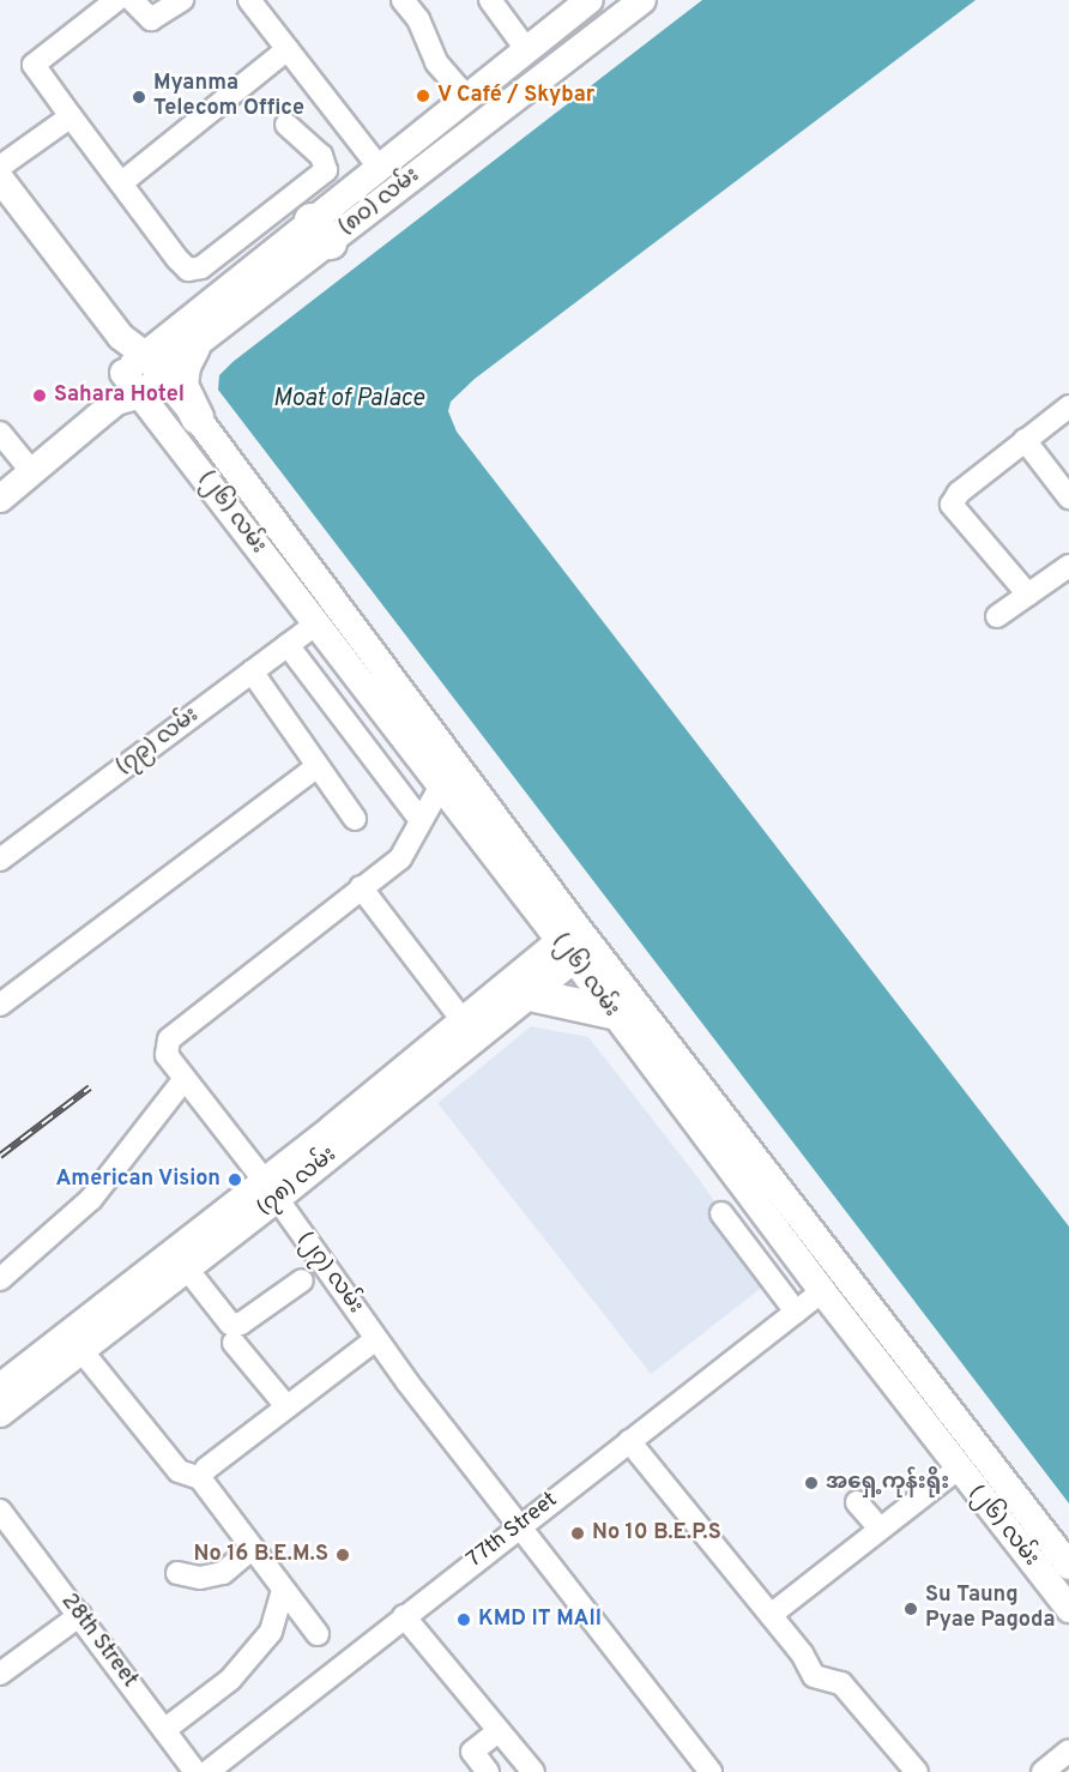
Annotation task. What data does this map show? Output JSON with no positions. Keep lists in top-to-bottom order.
{
  "streets": {
    "main road": ["(၈၀) လမ်း", "(၂၆) လမ်း", "(၇၈) လမ်း"],
    "street": [
      "(၇၉) လမ်း",
      "(၂၇) လမ်း",
      "77th Street",
      "28th Street"
    ]
  },
  "crossings": [
    ["(၈၀) လမ်း", "(၂၆) လမ်း"],
    ["(၂၆) လမ်း", "(၇၉) လမ်း"],
    ["(၂၆) လမ်း", "(၇၈) လမ်း"],
    ["(၂၆) လမ်း", "(၂၇) လမ်း"],
    ["(၂၆) လမ်း", "77th Street"],
    ["(၇၈) လမ်း", "(၂၇) လမ်း"],
    ["(၂၇) လမ်း", "77th Street"]
  ],
  "water": ["Moat of Palace"],
  "places": [
    "V Café / Skybar",
    "Myanma Telecom Office",
    "Sahara Hotel",
    "American Vision",
    "အရှေ့ကုန်းရိုး",
    "No 10 B.E.P.S",
    "No 16 B.E.M.S",
    "Su Taung Pyae Pagoda",
    "KMD IT MAll"
  ]
}
